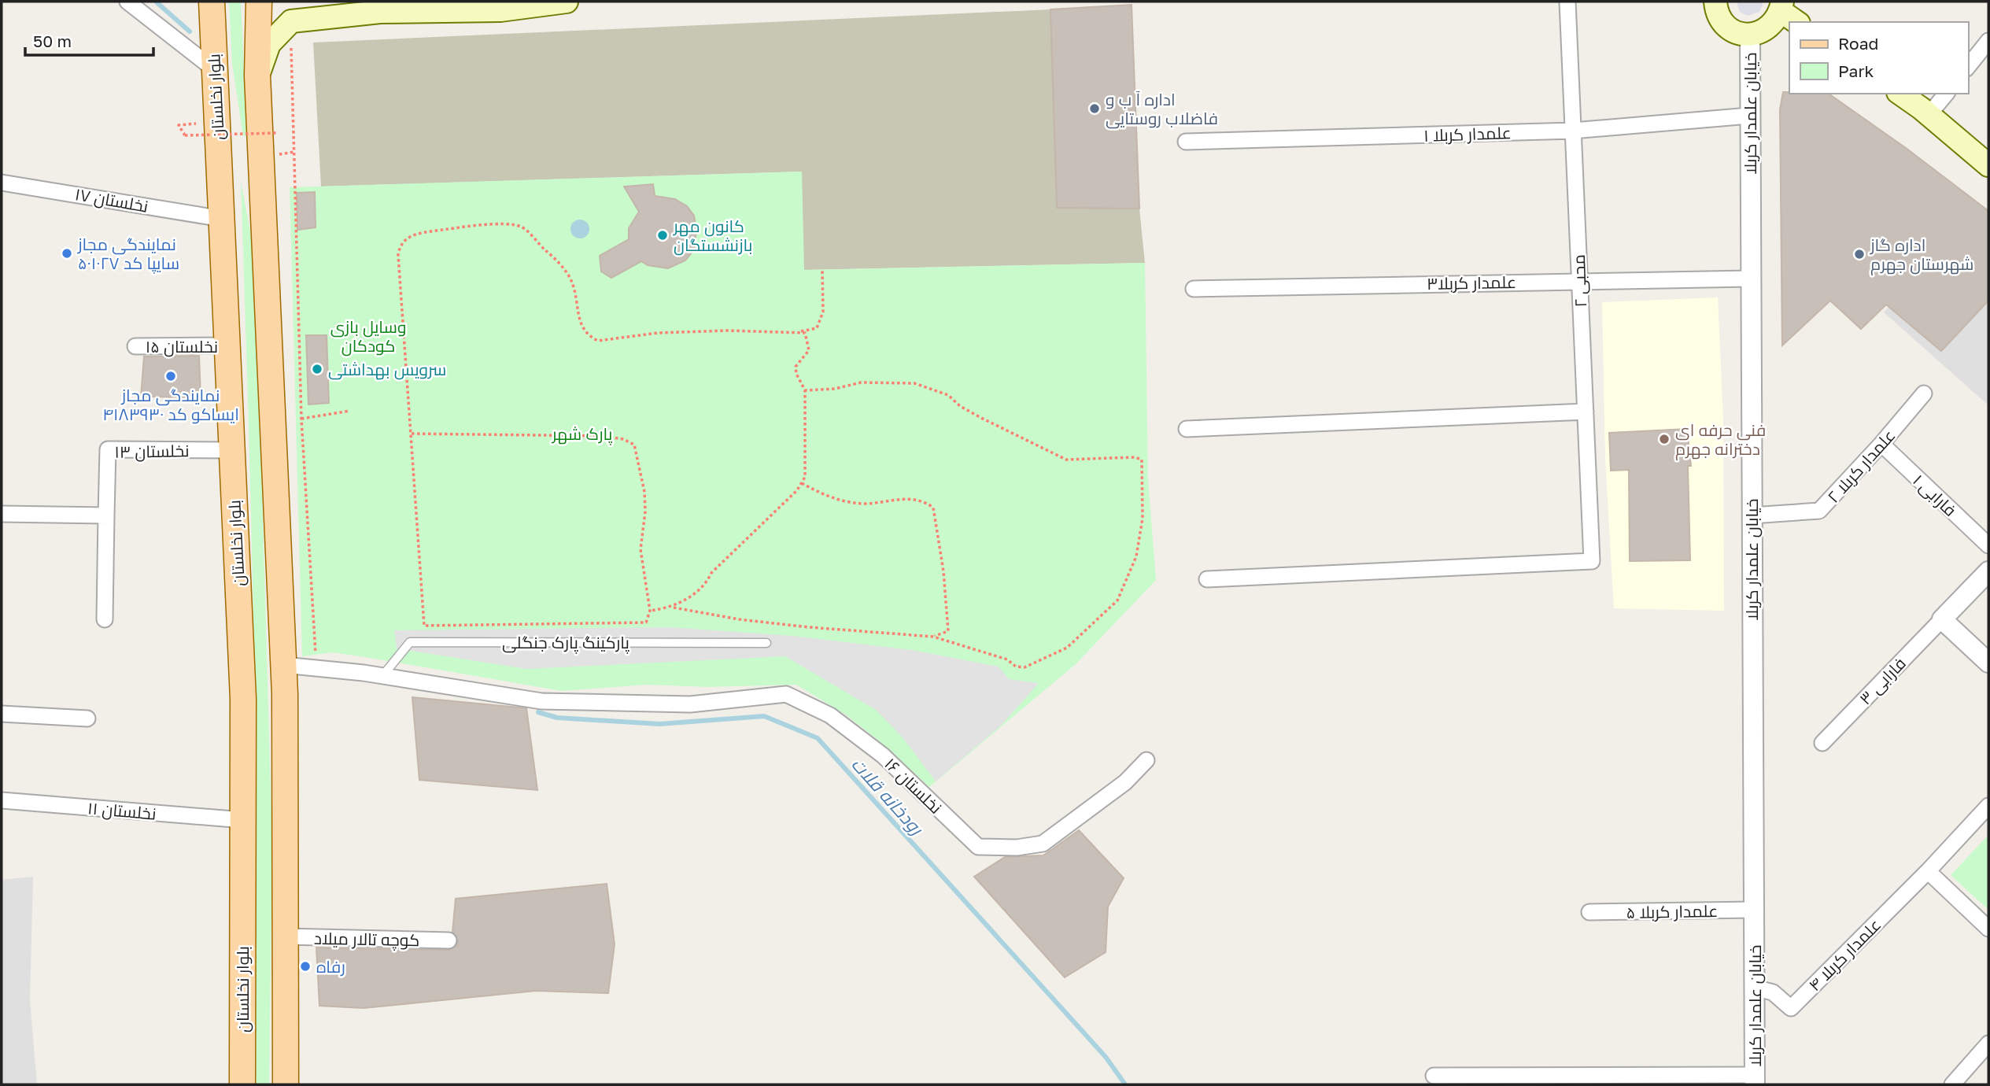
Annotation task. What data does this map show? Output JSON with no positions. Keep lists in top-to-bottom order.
{
  "streets": {
    "main road": ["بلوار نخلستان"],
    "street": [
      "خیابان علمدار کربلا",
      "علمدار کربلا ۱",
      "نخلستان ۱۷",
      "محبی ۲",
      "علمدار کربلا۳",
      "نخلستان ۱۵",
      "نخلستان ۱۳",
      "علمدار کربلا ۲",
      "فارابی ۱",
      "فارابی ۳",
      "نخلستان ۱۶",
      "نخلستان ۱۱",
      "علمدار کربلا ۵",
      "کوچه تالار میلاد",
      "علمدار کربلا ۴"
    ],
    "lane": ["پارکینگ پارک جنگلی"]
  },
  "crossings": [
    ["بلوار نخلستان", "نخلستان ۱۷"],
    ["بلوار نخلستان", "نخلستان ۱۵"],
    ["بلوار نخلستان", "نخلستان ۱۳"],
    ["بلوار نخلستان", "نخلستان ۱۱"],
    ["خیابان علمدار کربلا", "علمدار کربلا ۱"],
    ["خیابان علمدار کربلا", "علمدار کربلا۳"],
    ["خیابان علمدار کربلا", "علمدار کربلا ۲"],
    ["خیابان علمدار کربلا", "علمدار کربلا ۵"],
    ["خیابان علمدار کربلا", "علمدار کربلا ۴"],
    ["علمدار کربلا ۱", "محبی ۲"],
    ["محبی ۲", "علمدار کربلا۳"],
    ["علمدار کربلا ۲", "فارابی ۱"],
    ["پارکینگ پارک جنگلی", "نخلستان ۱۶"]
  ],
  "water": ["رودخانه قلات"],
  "parks": ["وسایل بازی کودکان", "پارک شهر"],
  "places": [
    "اداره آ ب و فاضلاب روستایی",
    "کانون مهر بازنشستگان",
    "نمایندگی مجاز سایپا کد ۵۰۱۰۲۷",
    "اداره گاز شهرستان جهرم",
    "سرویس بهداشتی",
    "نمایندگی مجاز ایساکو کد ۴۱۸۳۹۳۰",
    "فنی حرفه ای دخترانه جهرم",
    "رفاه"
  ],
  "legend": ["Road", "Park"],
  "scale_bar": "50 m"
}
